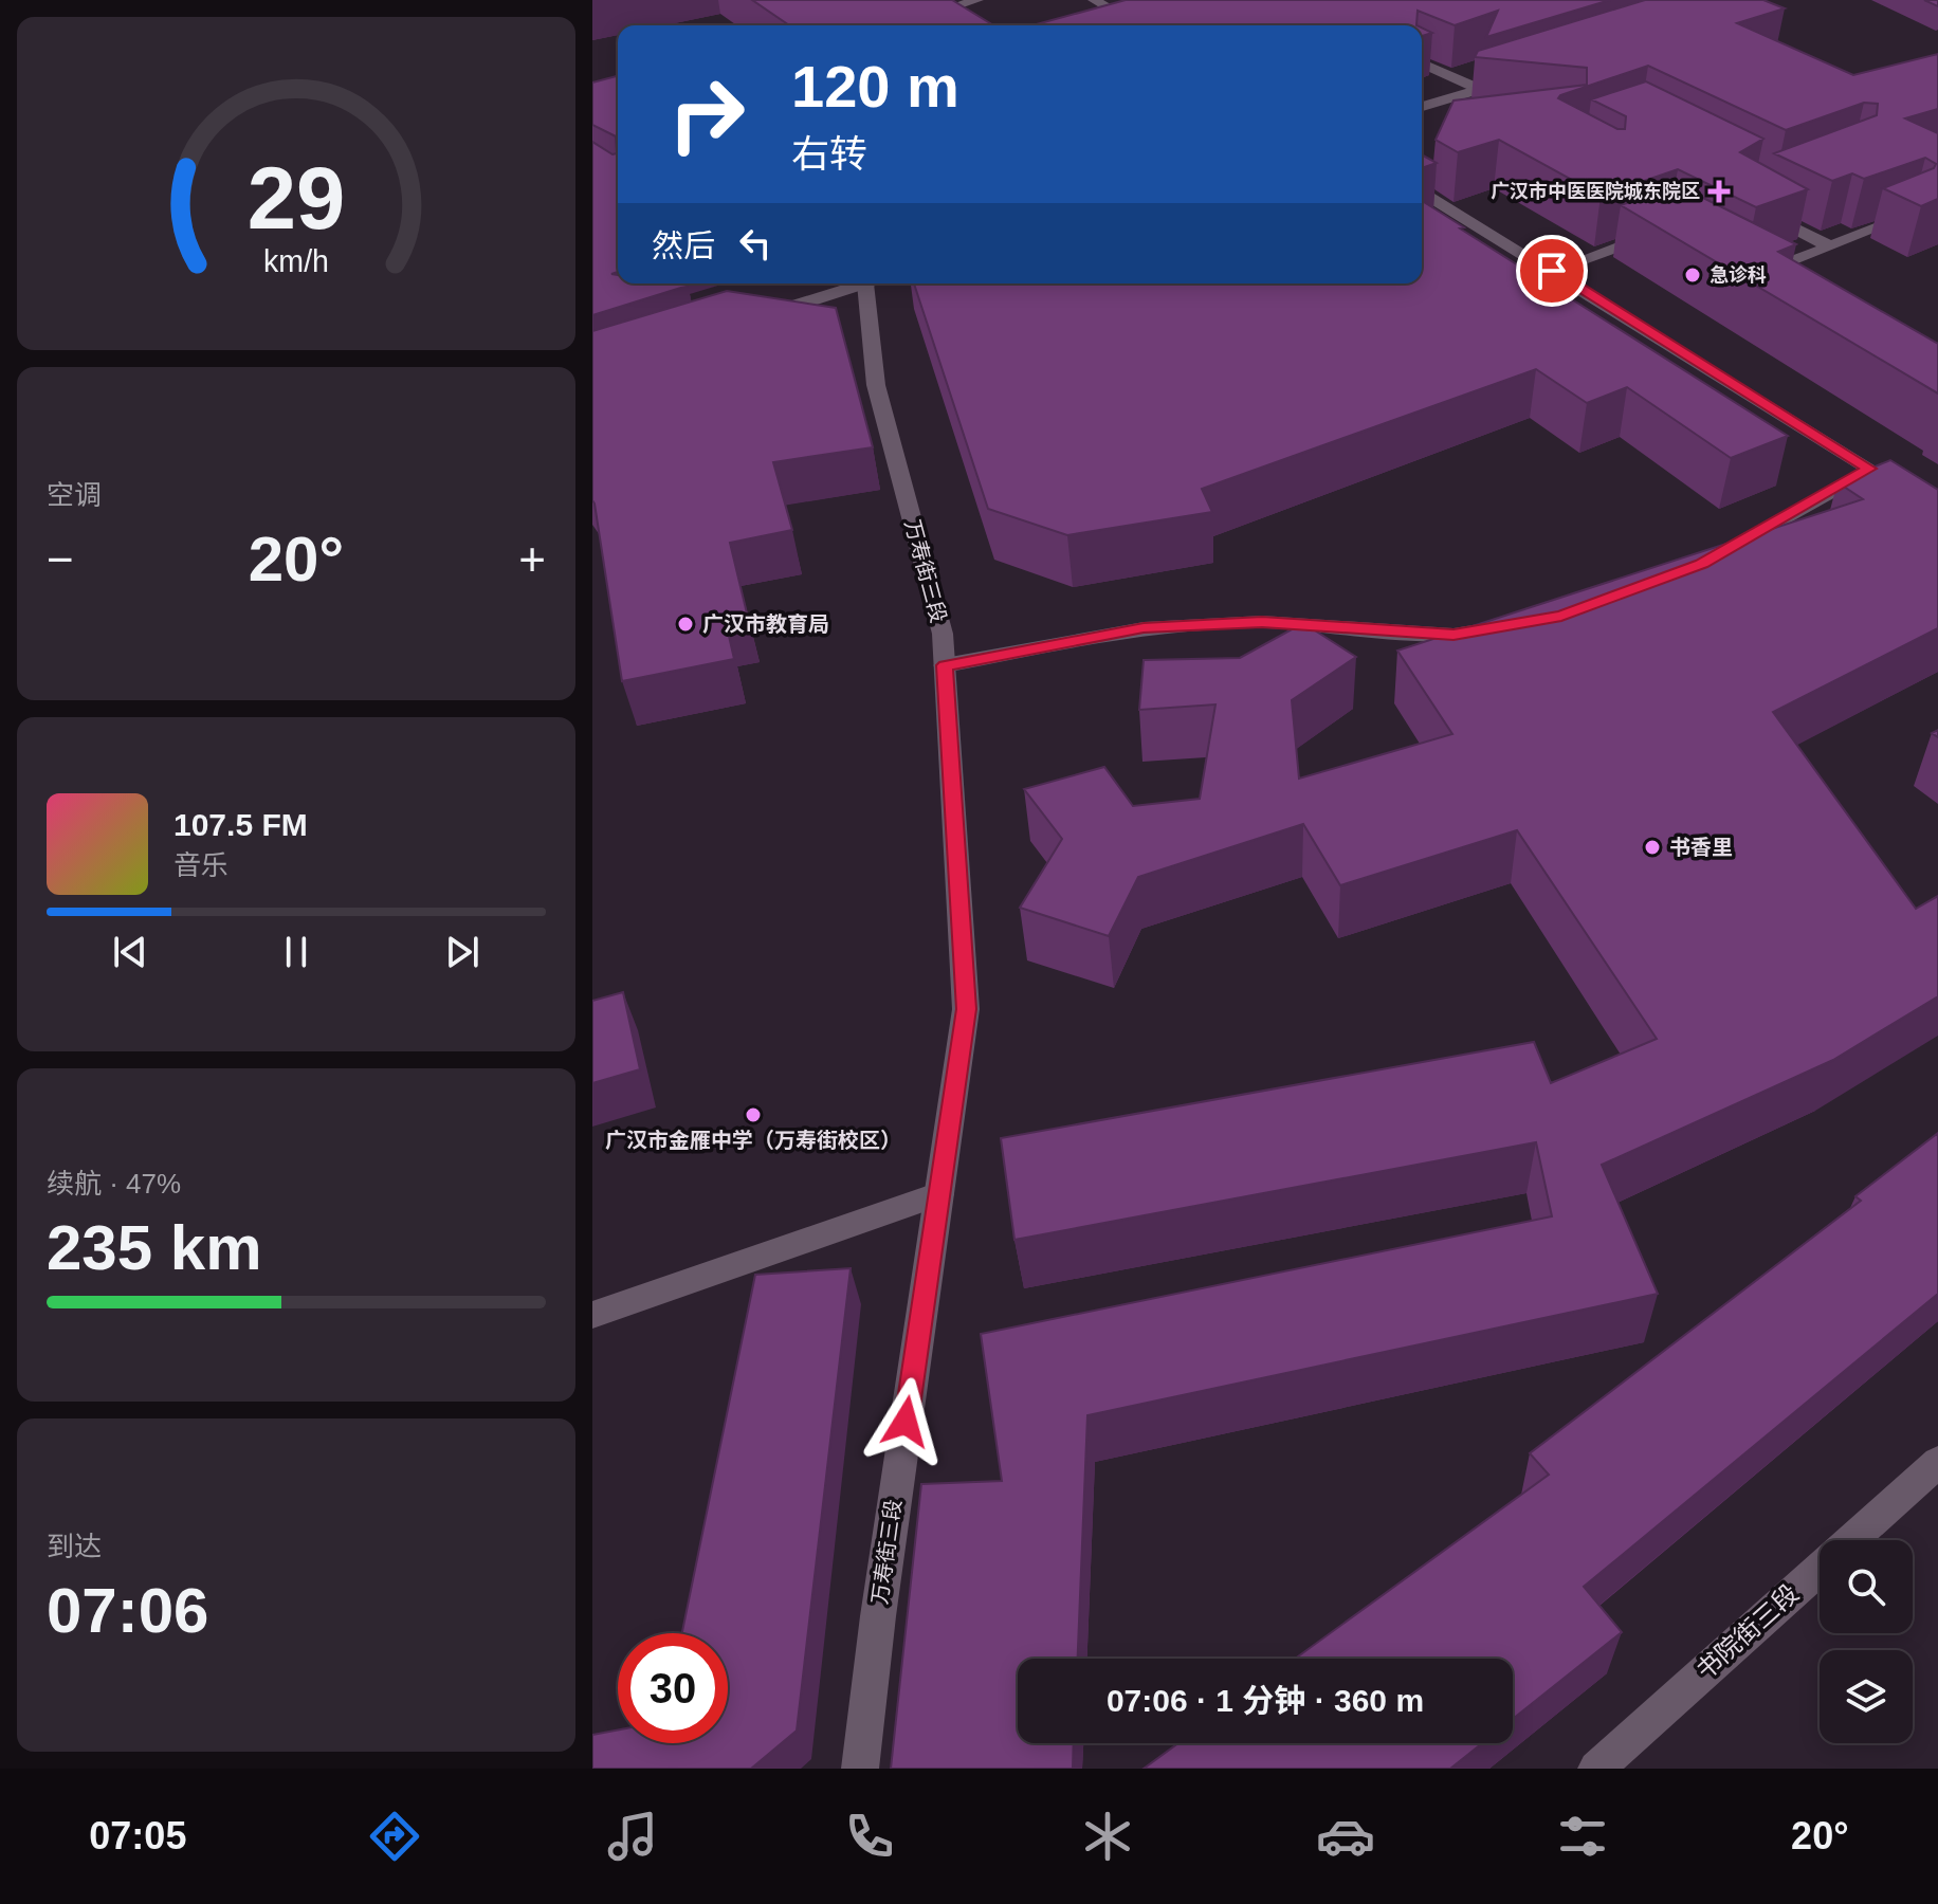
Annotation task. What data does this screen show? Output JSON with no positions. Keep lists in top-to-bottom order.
{
  "streets": {
    "street": ["万寿街三段", "书院街三段"]
  },
  "places": {
    "health": ["广汉市中医医院城东院区"],
    "other": [
      "急诊科",
      "广汉市教育局",
      "书香里",
      "广汉市金雁中学（万寿街校区）"
    ]
  },
  "page": {
    "turn": ["120 m", "右转"],
    "then": "然后",
    "tile": [
      "空调",
      ["续航 · 47%", "235 km"],
      ["到达", "07:06"]
    ],
    "heat": ["−", "20°", "+"],
    "song": ["107.5 FM", "音乐"],
    "limit": "30",
    "trip": "07:06 · 1 分钟 · 360 m",
    "tabs": ["07:05", "20°"],
    "gauge": ["29", "km/h"]
  }
}
